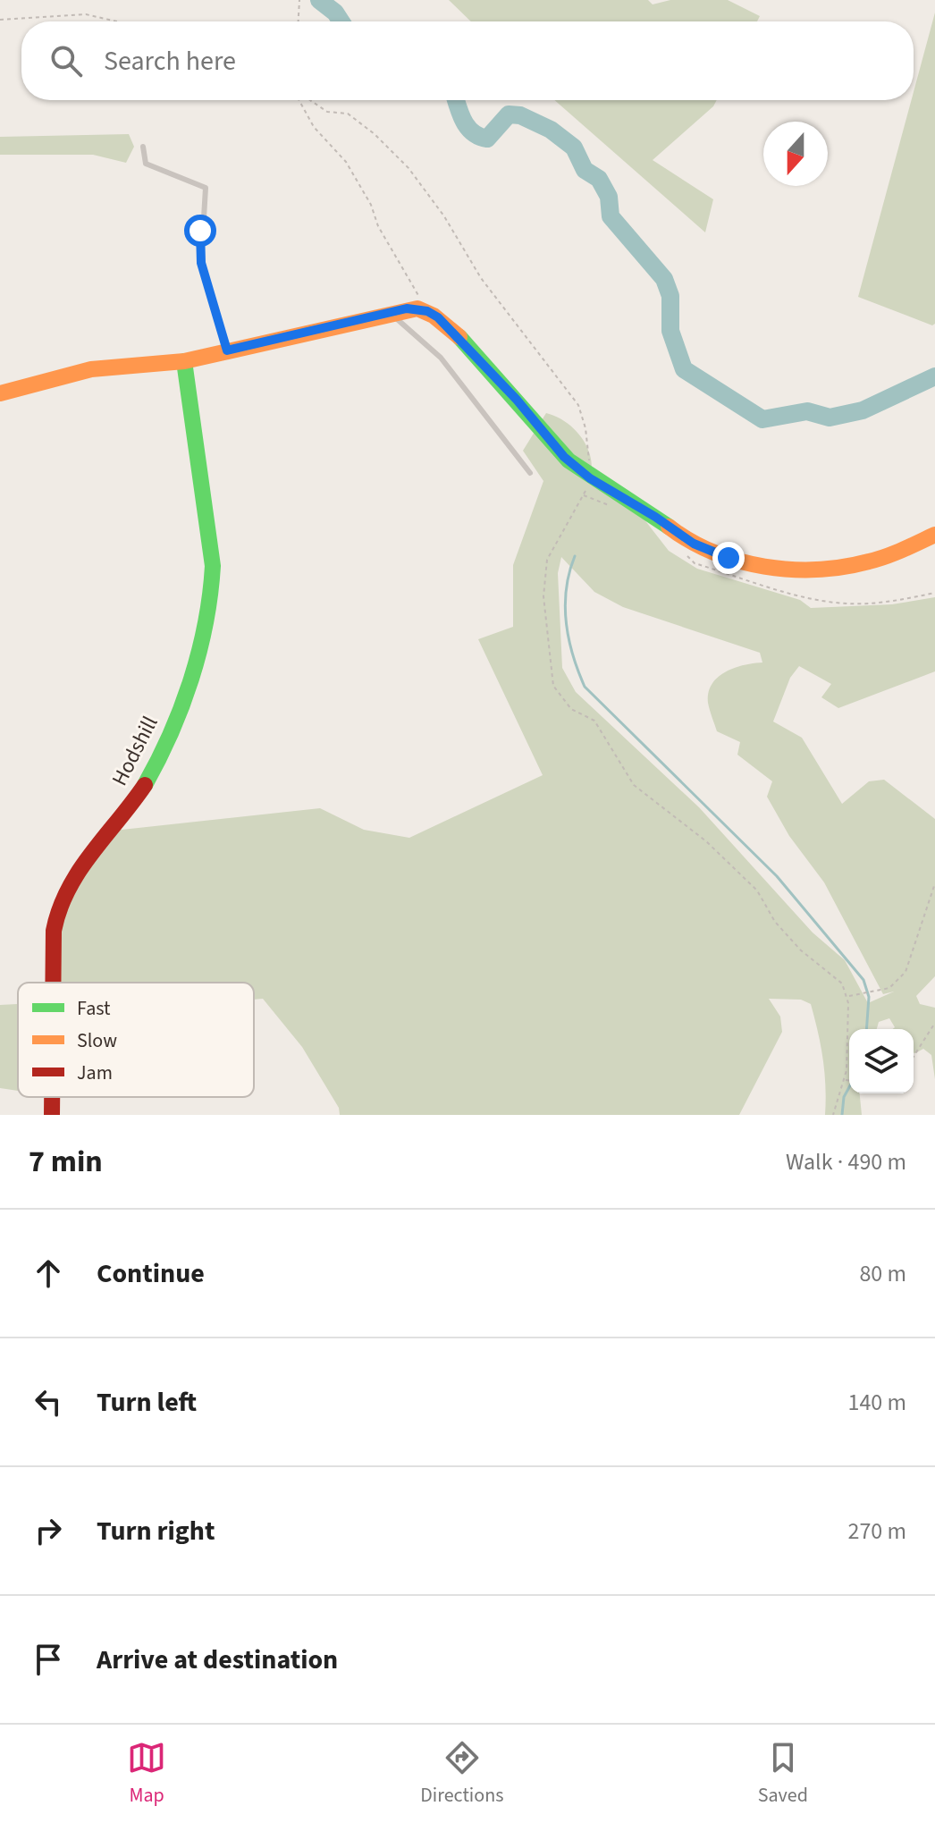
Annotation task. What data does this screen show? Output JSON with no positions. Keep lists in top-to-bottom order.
{
  "streets": {
    "street": ["Hodshill"]
  },
  "legend": ["Fast", "Slow", "Jam"],
  "north": "bottom",
  "page": {
    "search": "Search here",
    "heading": ["7 min", "Walk · 490 m"],
    "list": [
      ["Continue", "80 m"],
      ["Turn left", "140 m"],
      ["Turn right", "270 m"],
      "Arrive at destination"
    ],
    "nav": ["Map", "Directions", "Saved"]
  }
}
